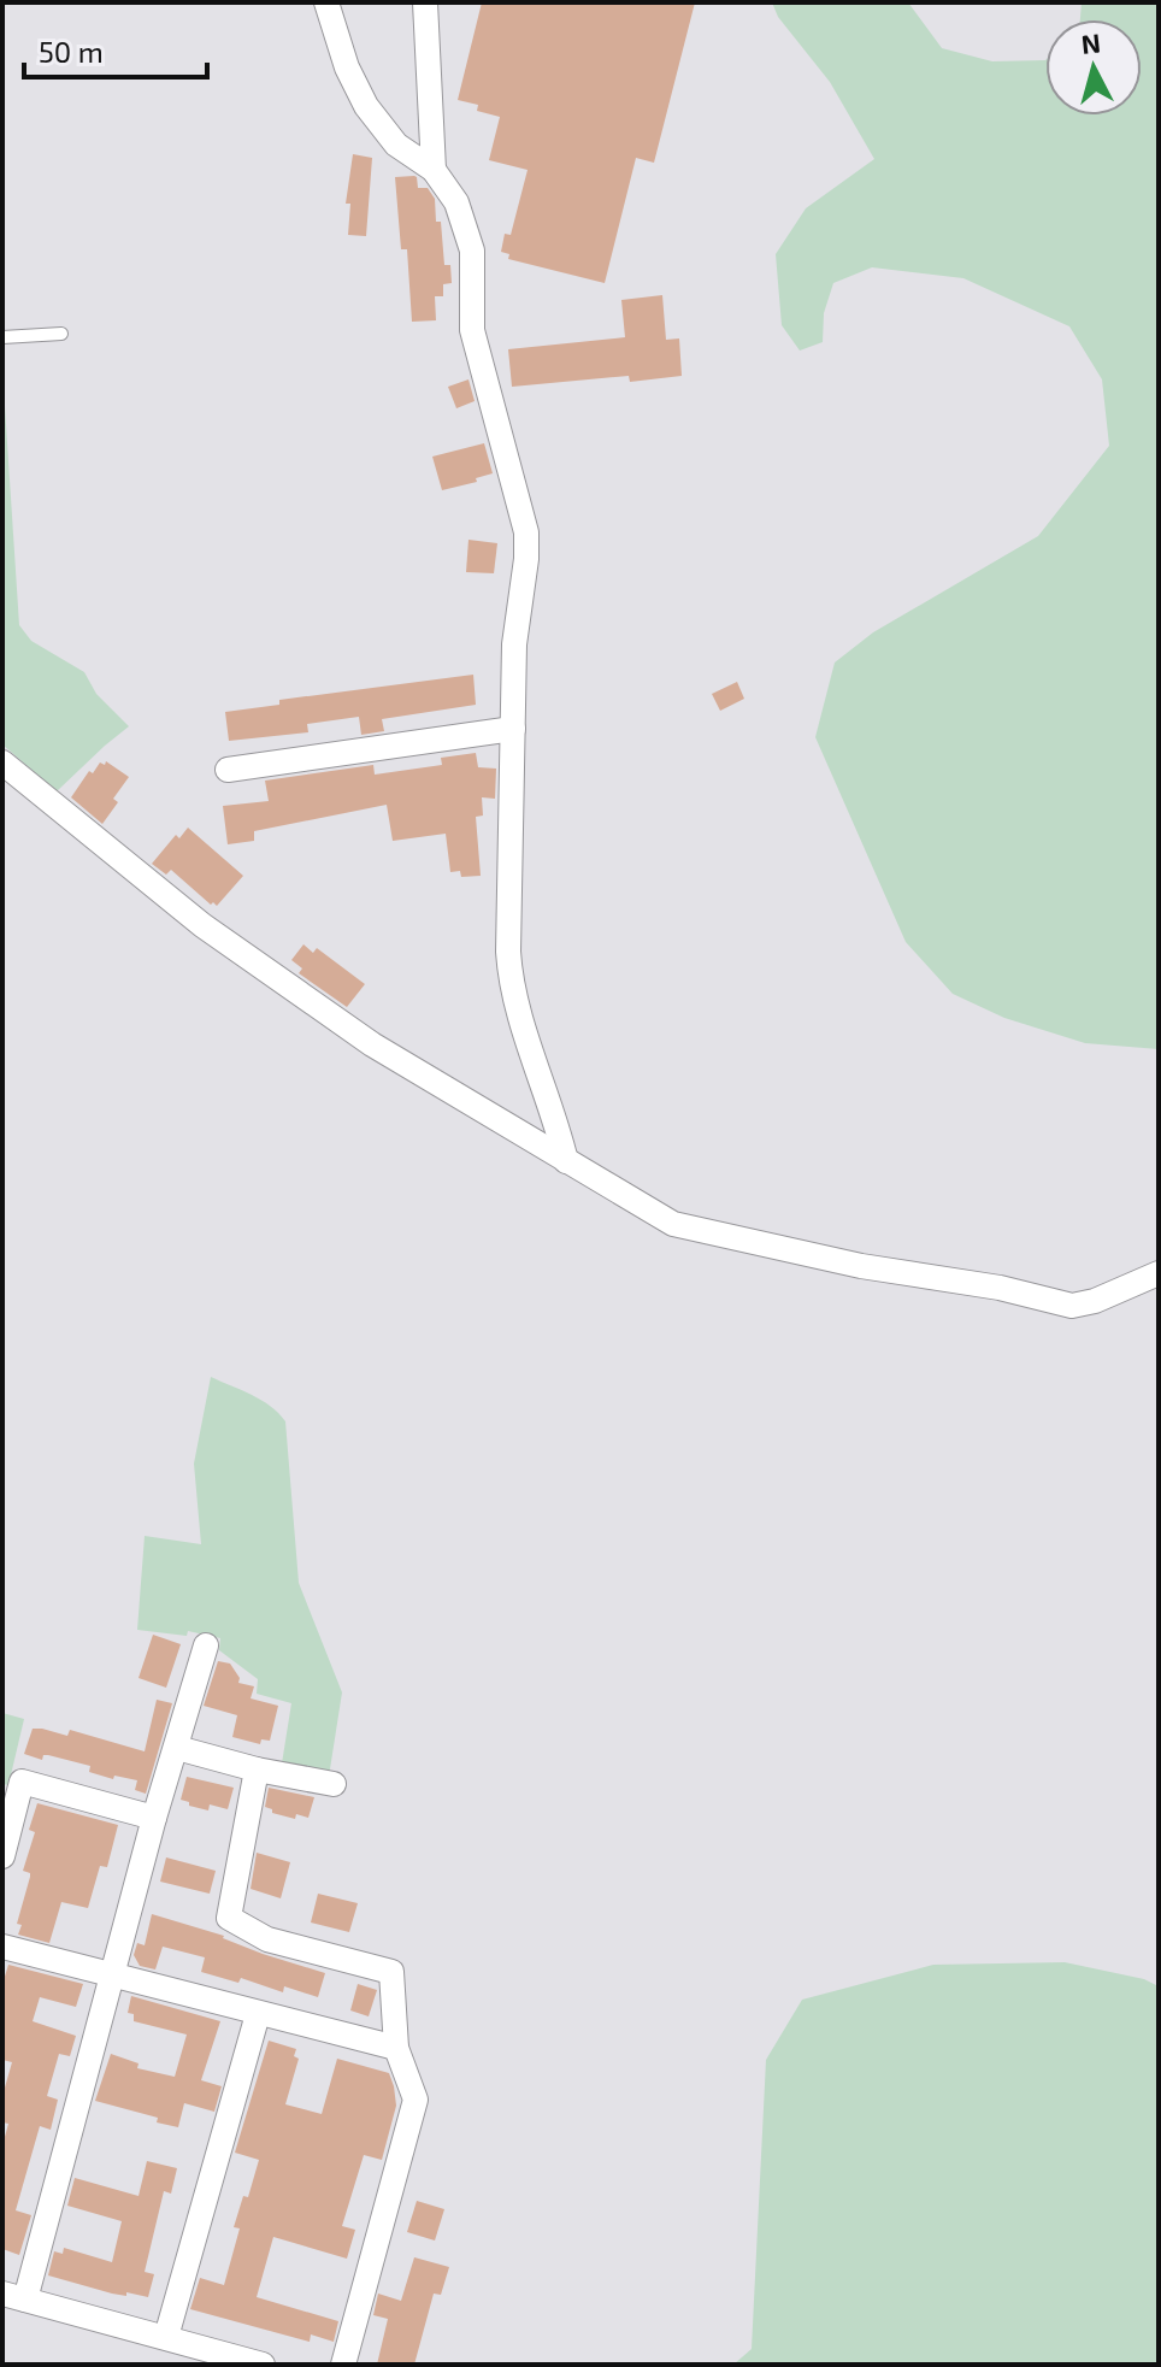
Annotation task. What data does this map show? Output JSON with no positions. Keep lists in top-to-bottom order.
{
  "scale_bar": "50 m",
  "north": "top"
}
